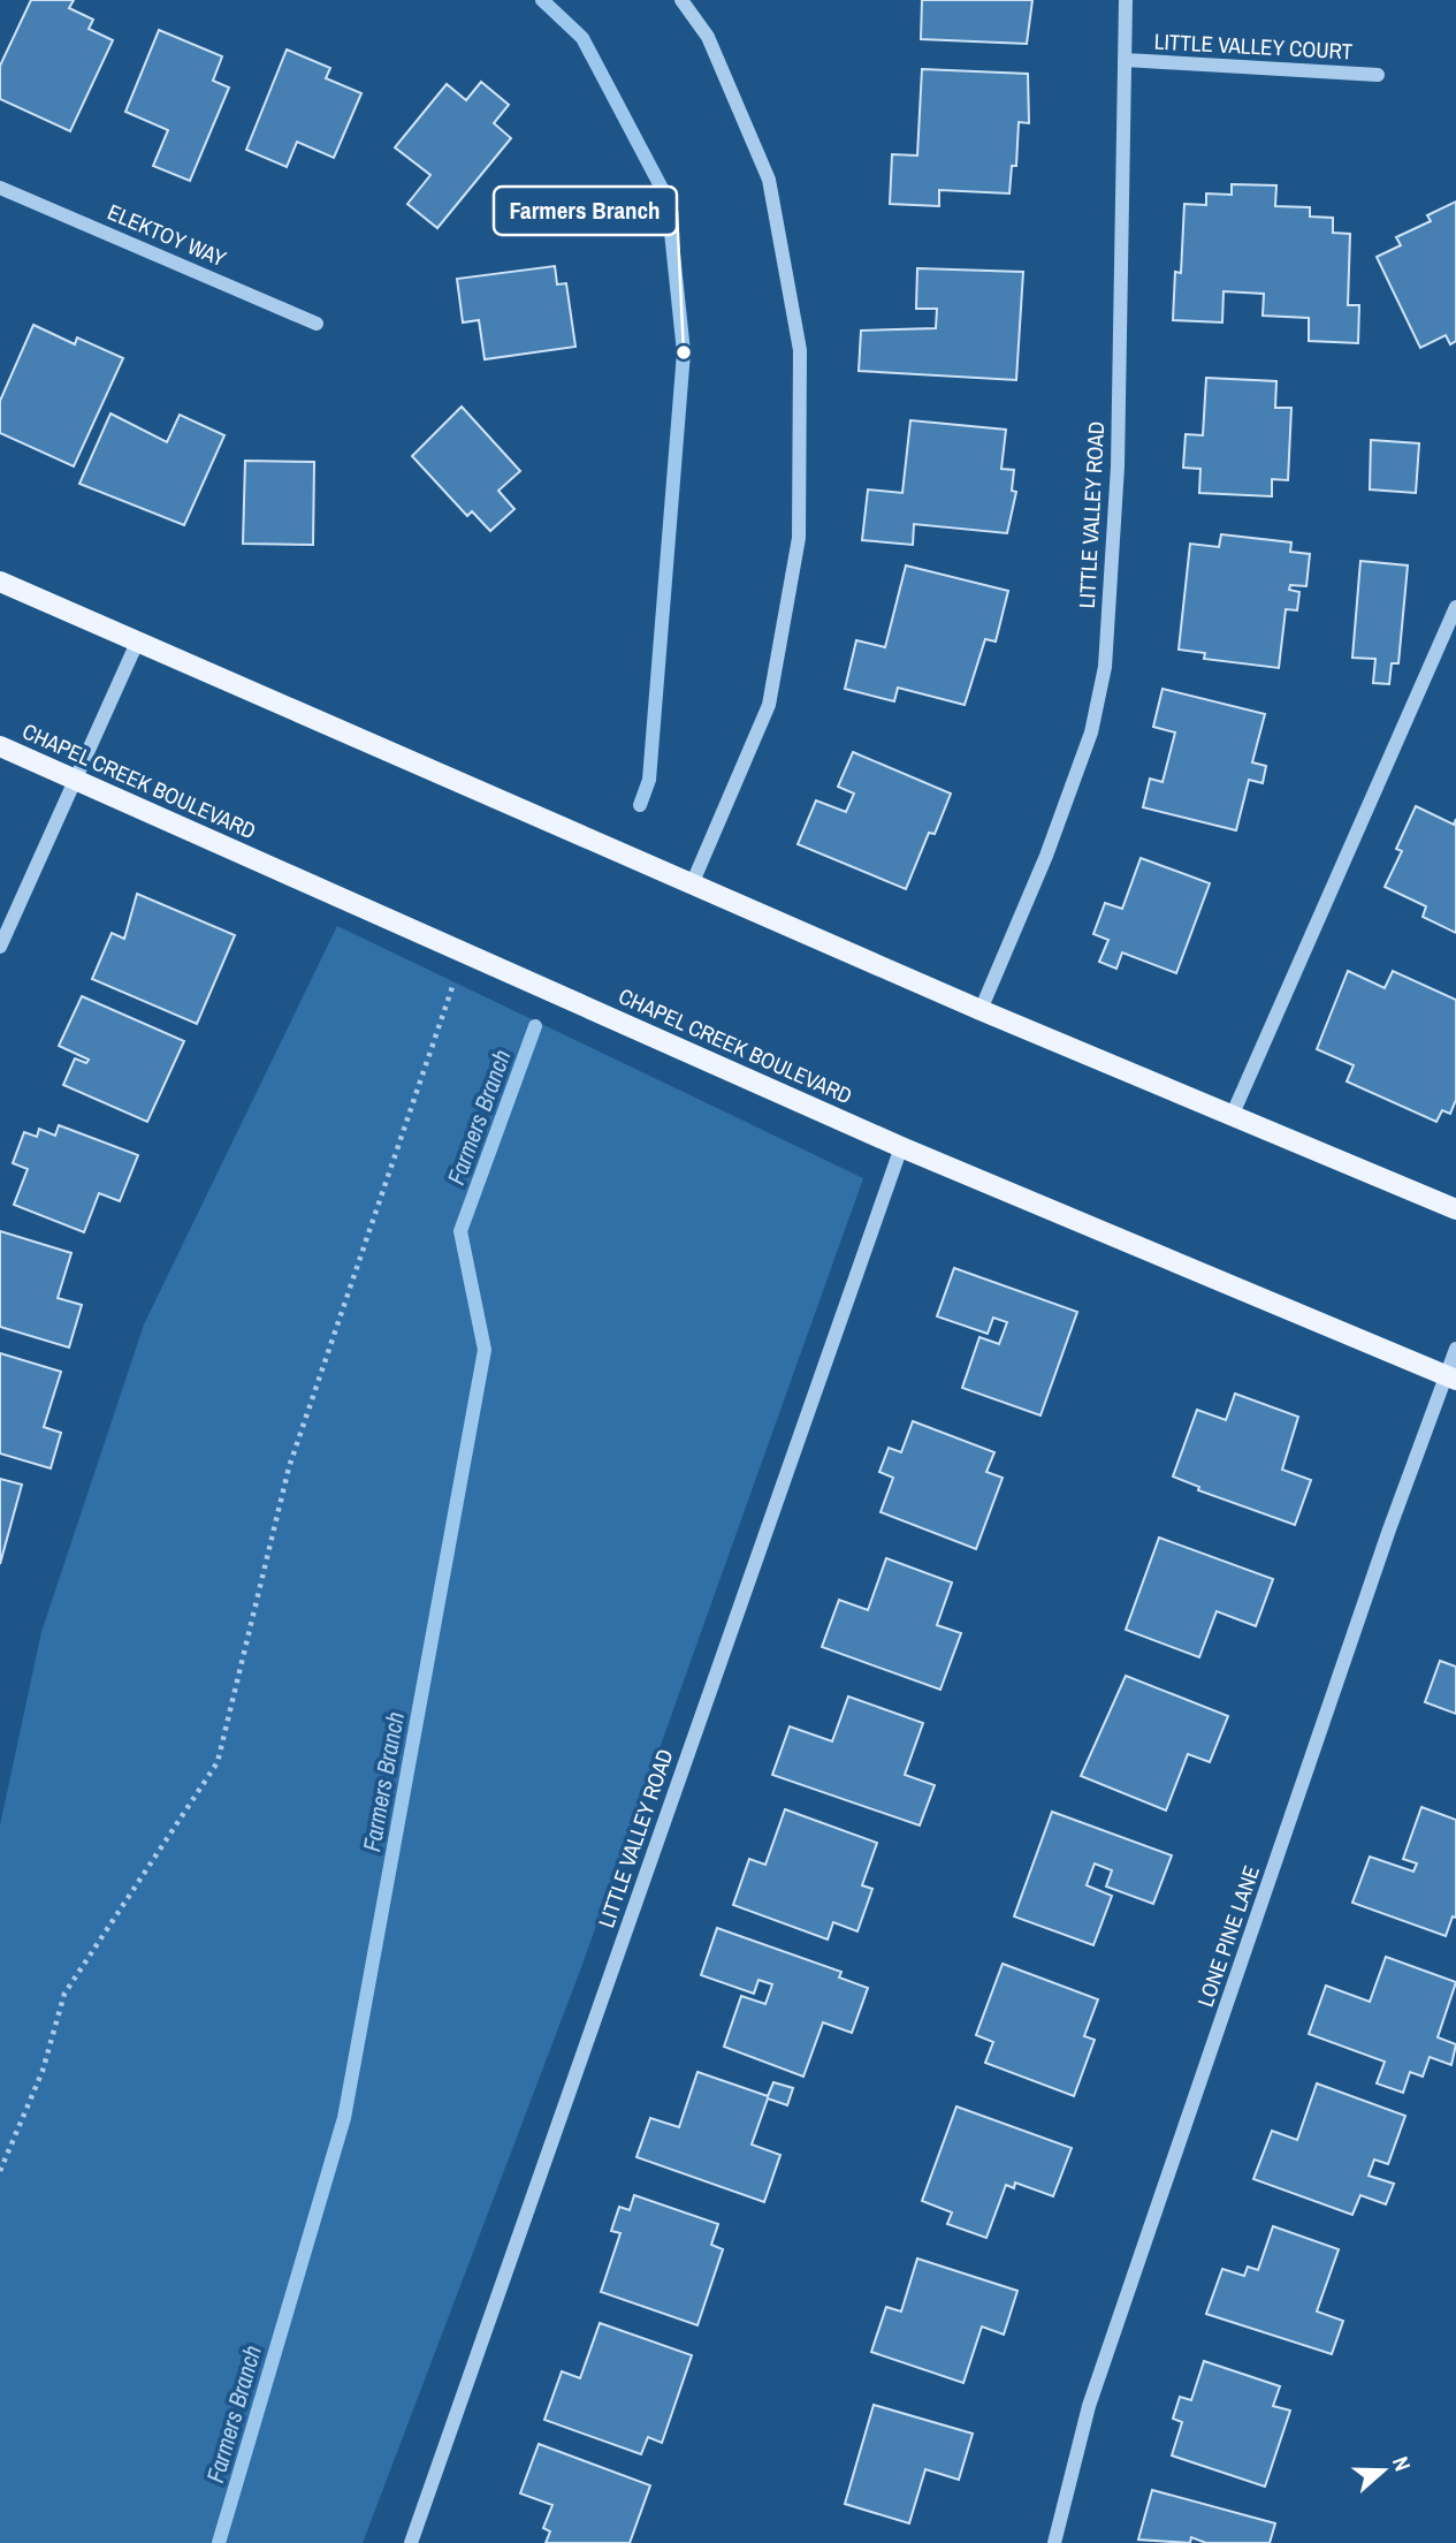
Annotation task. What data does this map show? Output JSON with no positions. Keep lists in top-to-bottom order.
{
  "streets": {
    "main road": ["CHAPEL CREEK BOULEVARD"],
    "street": [
      "LITTLE VALLEY COURT",
      "ELEKTOY WAY",
      "LITTLE VALLEY ROAD",
      "LONE PINE LANE"
    ]
  },
  "crossings": [
    ["LITTLE VALLEY COURT", "LITTLE VALLEY ROAD"],
    ["LITTLE VALLEY ROAD", "CHAPEL CREEK BOULEVARD"],
    ["CHAPEL CREEK BOULEVARD", "LONE PINE LANE"]
  ],
  "water": ["Farmers Branch"],
  "places": ["Farmers Branch"],
  "north": "right"
}
